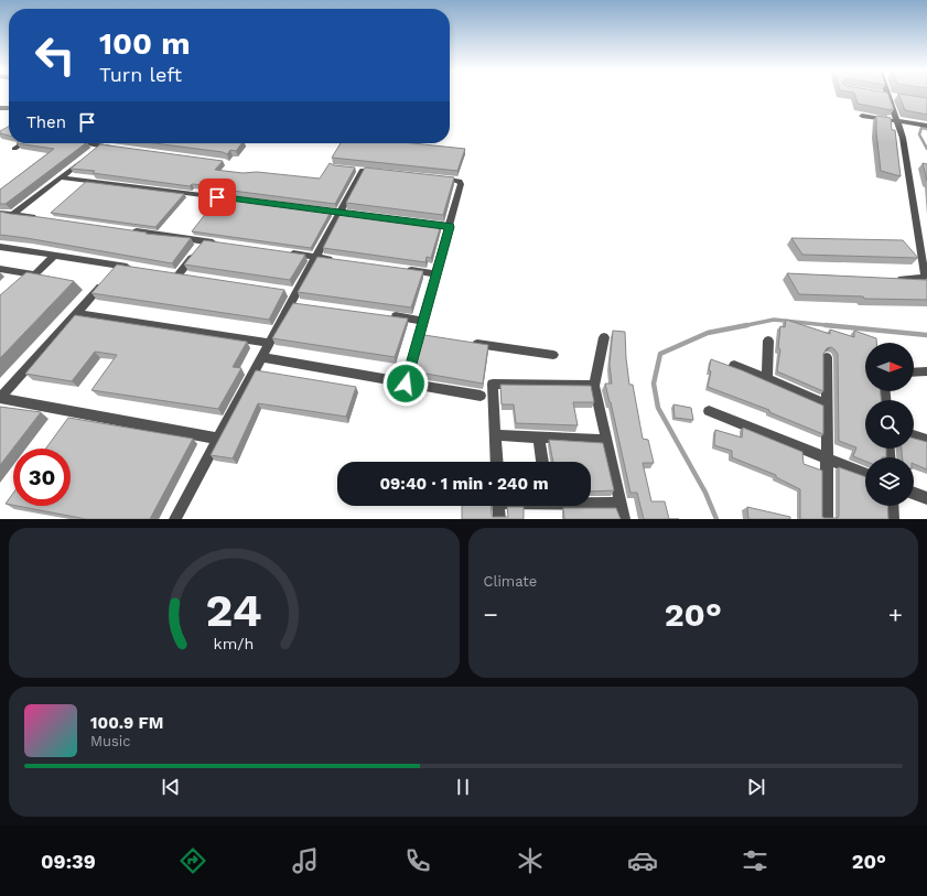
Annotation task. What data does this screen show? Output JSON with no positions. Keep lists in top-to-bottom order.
{
  "north": "right",
  "page": {
    "turn": ["100 m", "Turn left"],
    "then": "Then",
    "limit": "30",
    "trip": "09:40 · 1 min · 240 m",
    "tile": "Climate",
    "heat": ["−", "20°", "+"],
    "song": ["100.9 FM", "Music"],
    "tabs": ["09:39", "20°"],
    "gauge": ["24", "km/h"]
  }
}
